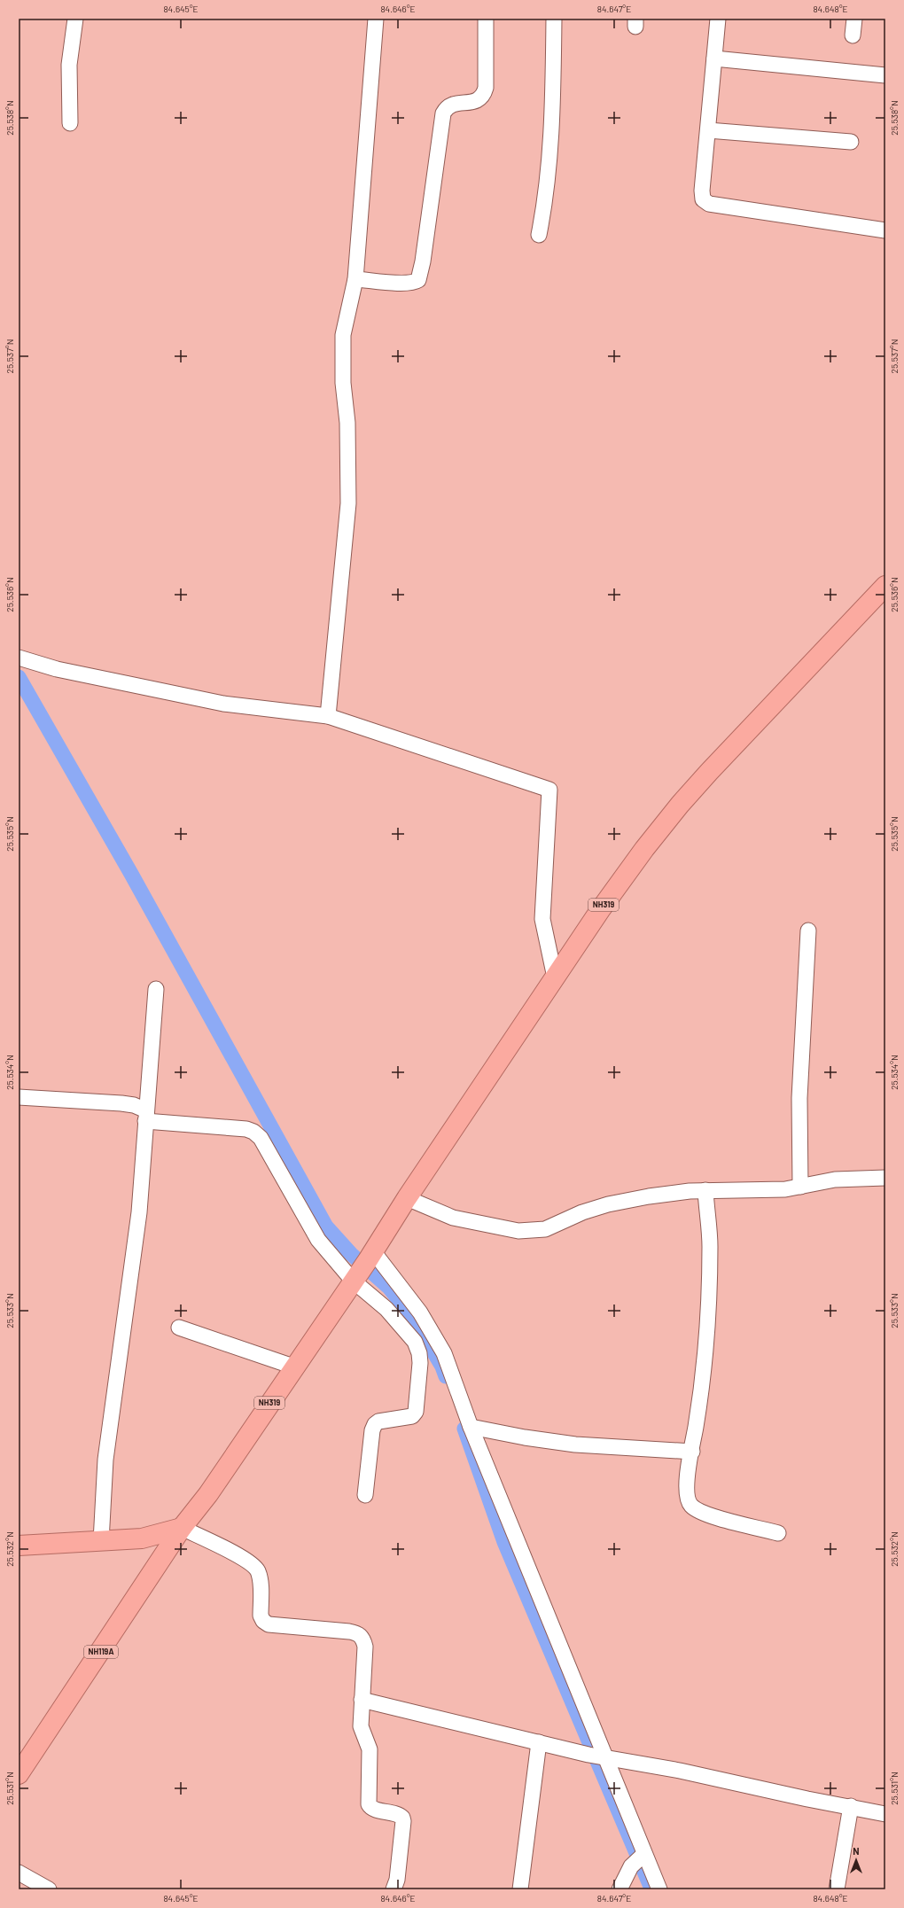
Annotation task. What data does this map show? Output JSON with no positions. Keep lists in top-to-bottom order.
{
  "streets": {
    "highway": ["NH319", "NH119A"]
  },
  "crossings": [
    ["NH319", "NH119A"]
  ],
  "north": "top",
  "coordinates": [
    "84.645°E",
    "84.646°E",
    "84.647°E",
    "84.648°E",
    "25.538°N",
    "25.537°N",
    "25.536°N",
    "25.535°N",
    "25.534°N",
    "25.533°N",
    "25.532°N",
    "25.531°N"
  ]
}
